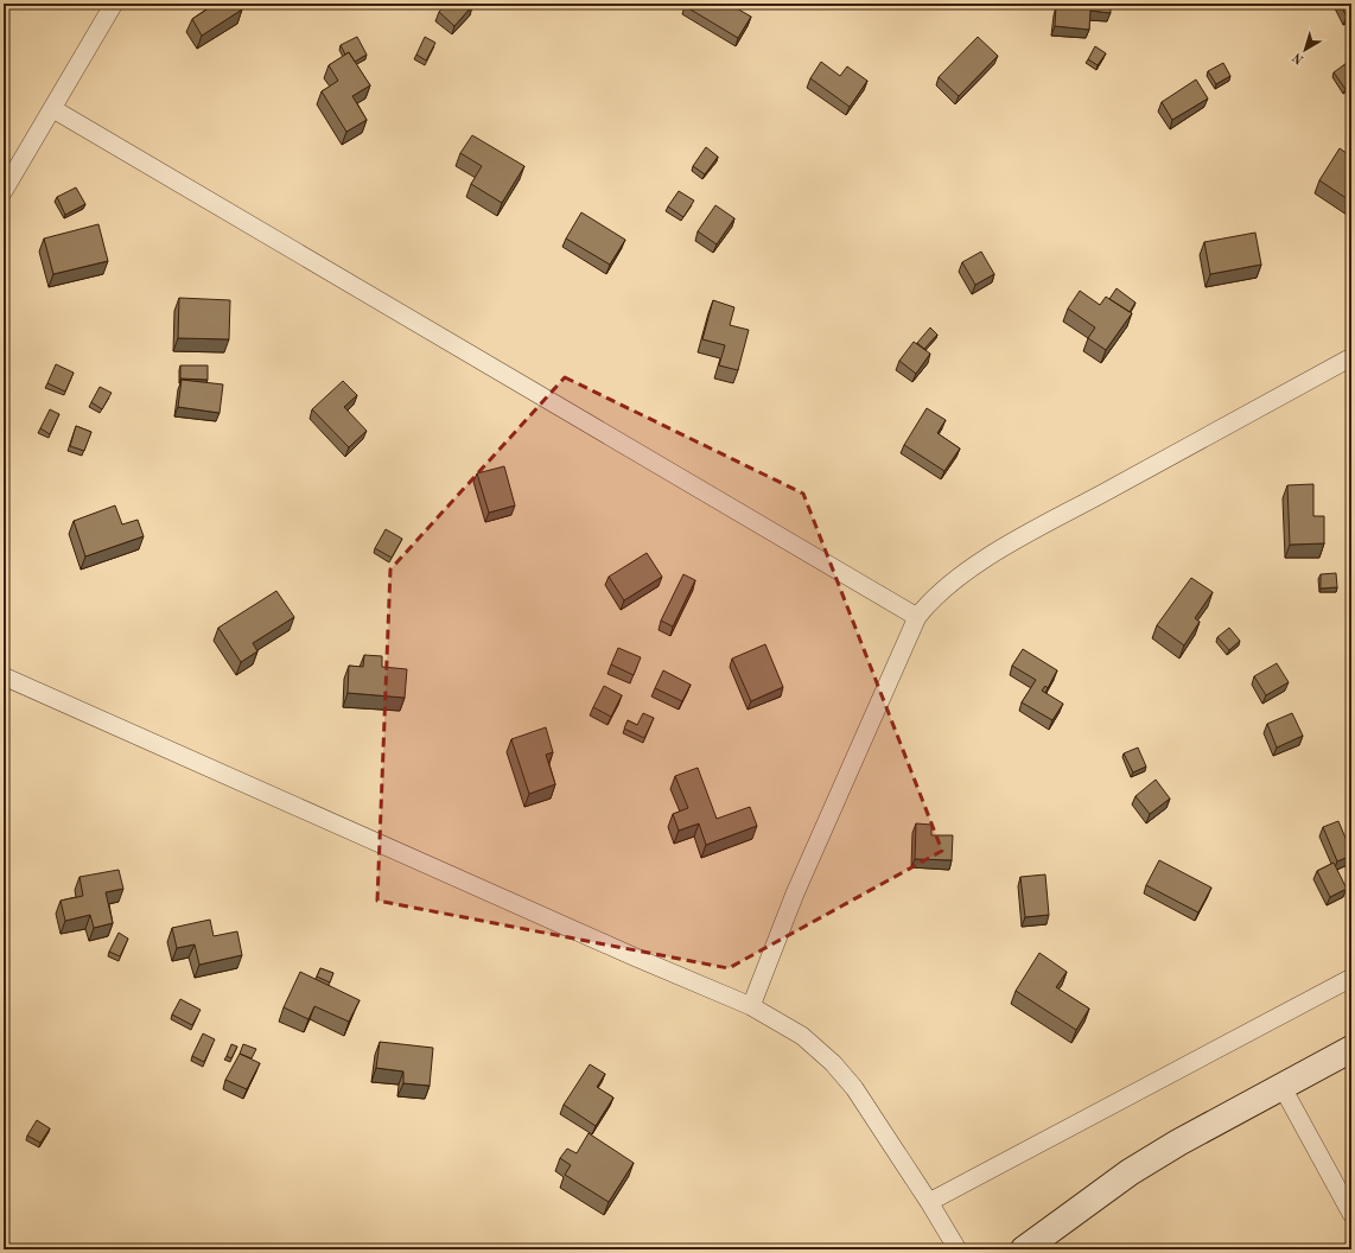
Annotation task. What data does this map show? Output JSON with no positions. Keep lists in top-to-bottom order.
{
  "north": "bottom left"
}
